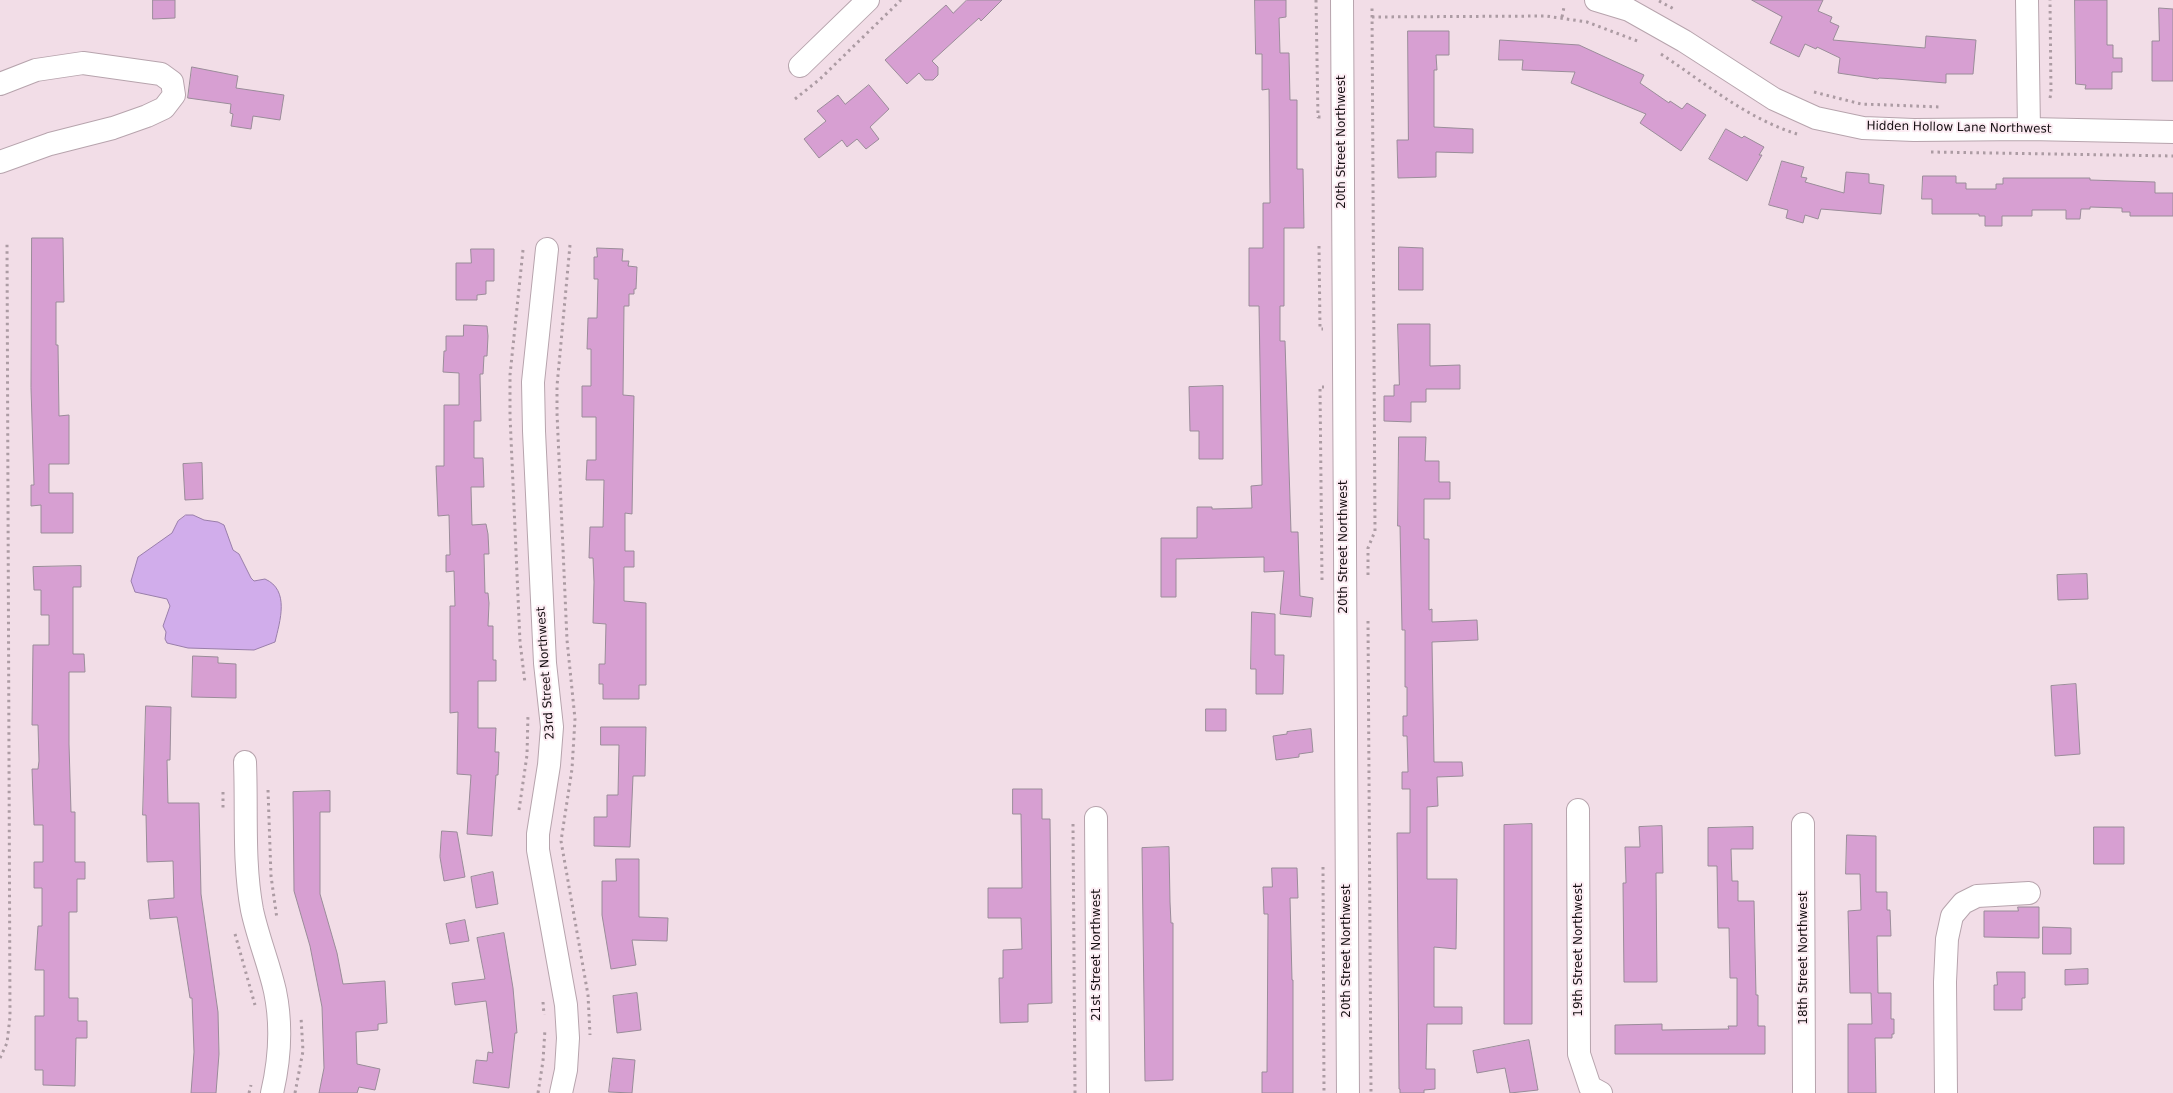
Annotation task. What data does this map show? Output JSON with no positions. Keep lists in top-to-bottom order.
{
  "streets": {
    "street": [
      "Hidden Hollow Lane Northwest",
      "20th Street Northwest",
      "23rd Street Northwest",
      "19th Street Northwest",
      "21st Street Northwest",
      "18th Street Northwest"
    ]
  }
}
